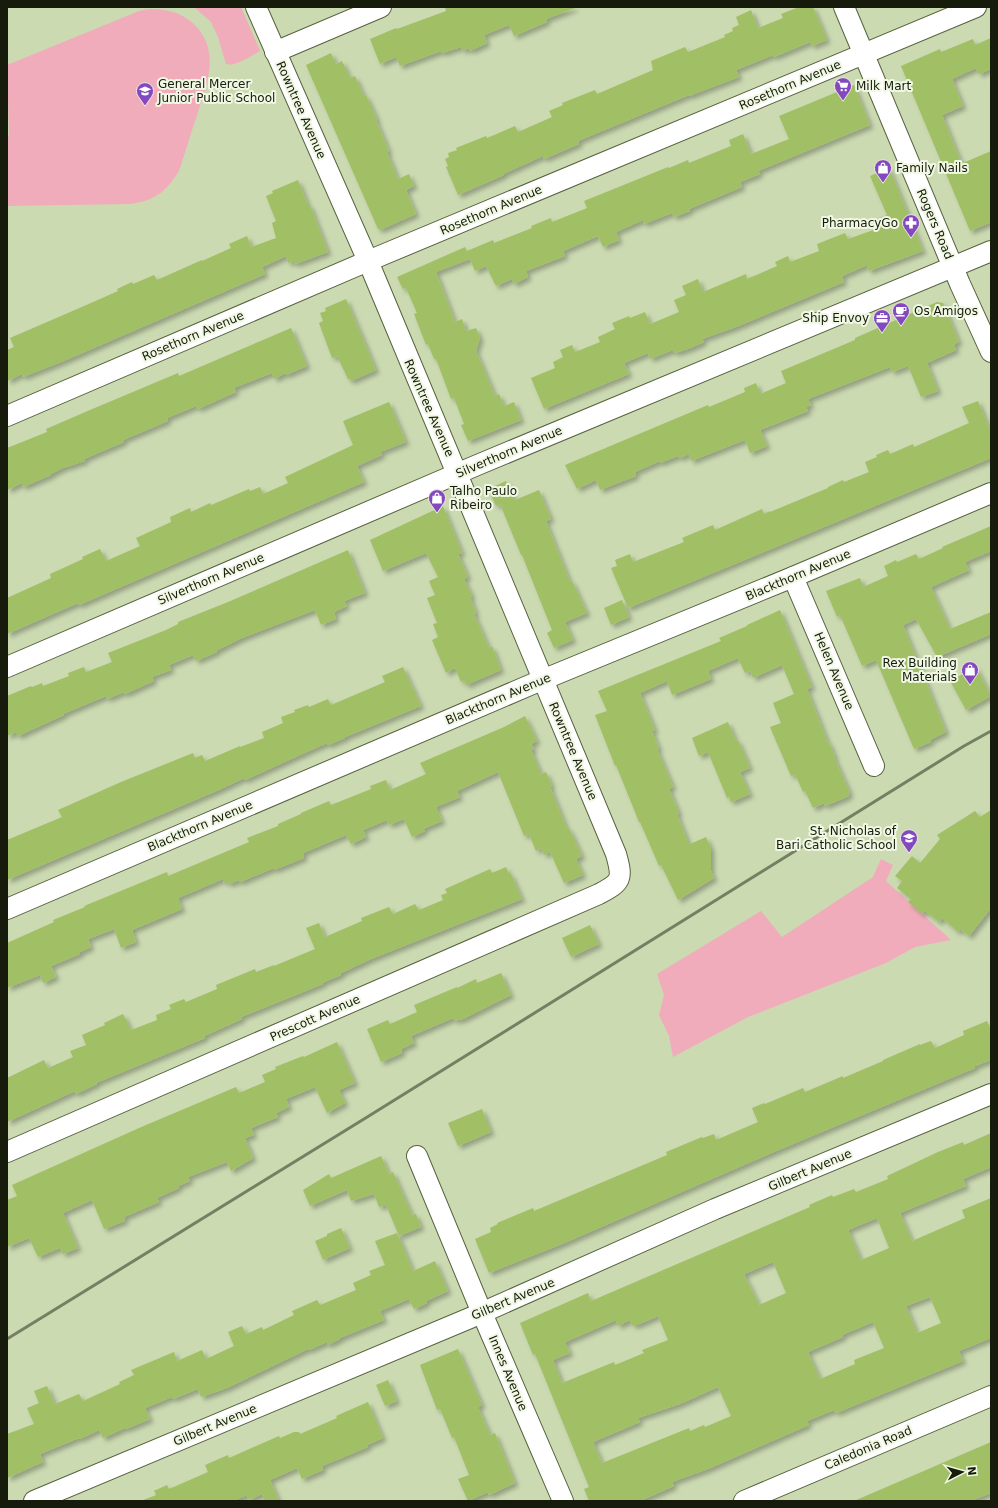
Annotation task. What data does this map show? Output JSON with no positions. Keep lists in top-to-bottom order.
{
  "streets": {
    "street": [
      "Rosethorn Avenue",
      "Rowntree Avenue",
      "Rogers Road",
      "Silverthorn Avenue",
      "Blackthorn Avenue",
      "Helen Avenue",
      "Prescott Avenue",
      "Gilbert Avenue",
      "Innes Avenue",
      "Caledonia Road"
    ]
  },
  "crossings": [
    ["Rosethorn Avenue", "Rowntree Avenue"],
    ["Rosethorn Avenue", "Rogers Road"],
    ["Rowntree Avenue", "Silverthorn Avenue"],
    ["Rowntree Avenue", "Blackthorn Avenue"],
    ["Rowntree Avenue", "Prescott Avenue"],
    ["Rogers Road", "Silverthorn Avenue"],
    ["Blackthorn Avenue", "Helen Avenue"],
    ["Gilbert Avenue", "Innes Avenue"]
  ],
  "places": {
    "supermarket": ["Milk Mart"],
    "school or university": ["General Mercer Junior Public School", "St. Nicholas of Bari Catholic School"],
    "shop": ["Family Nails", "Talho Paulo Ribeiro", "Rex Building Materials"],
    "pharmacy": ["PharmacyGo"],
    "cafe": ["Os Amigos"],
    "office": ["Ship Envoy"]
  },
  "north": "right"
}
